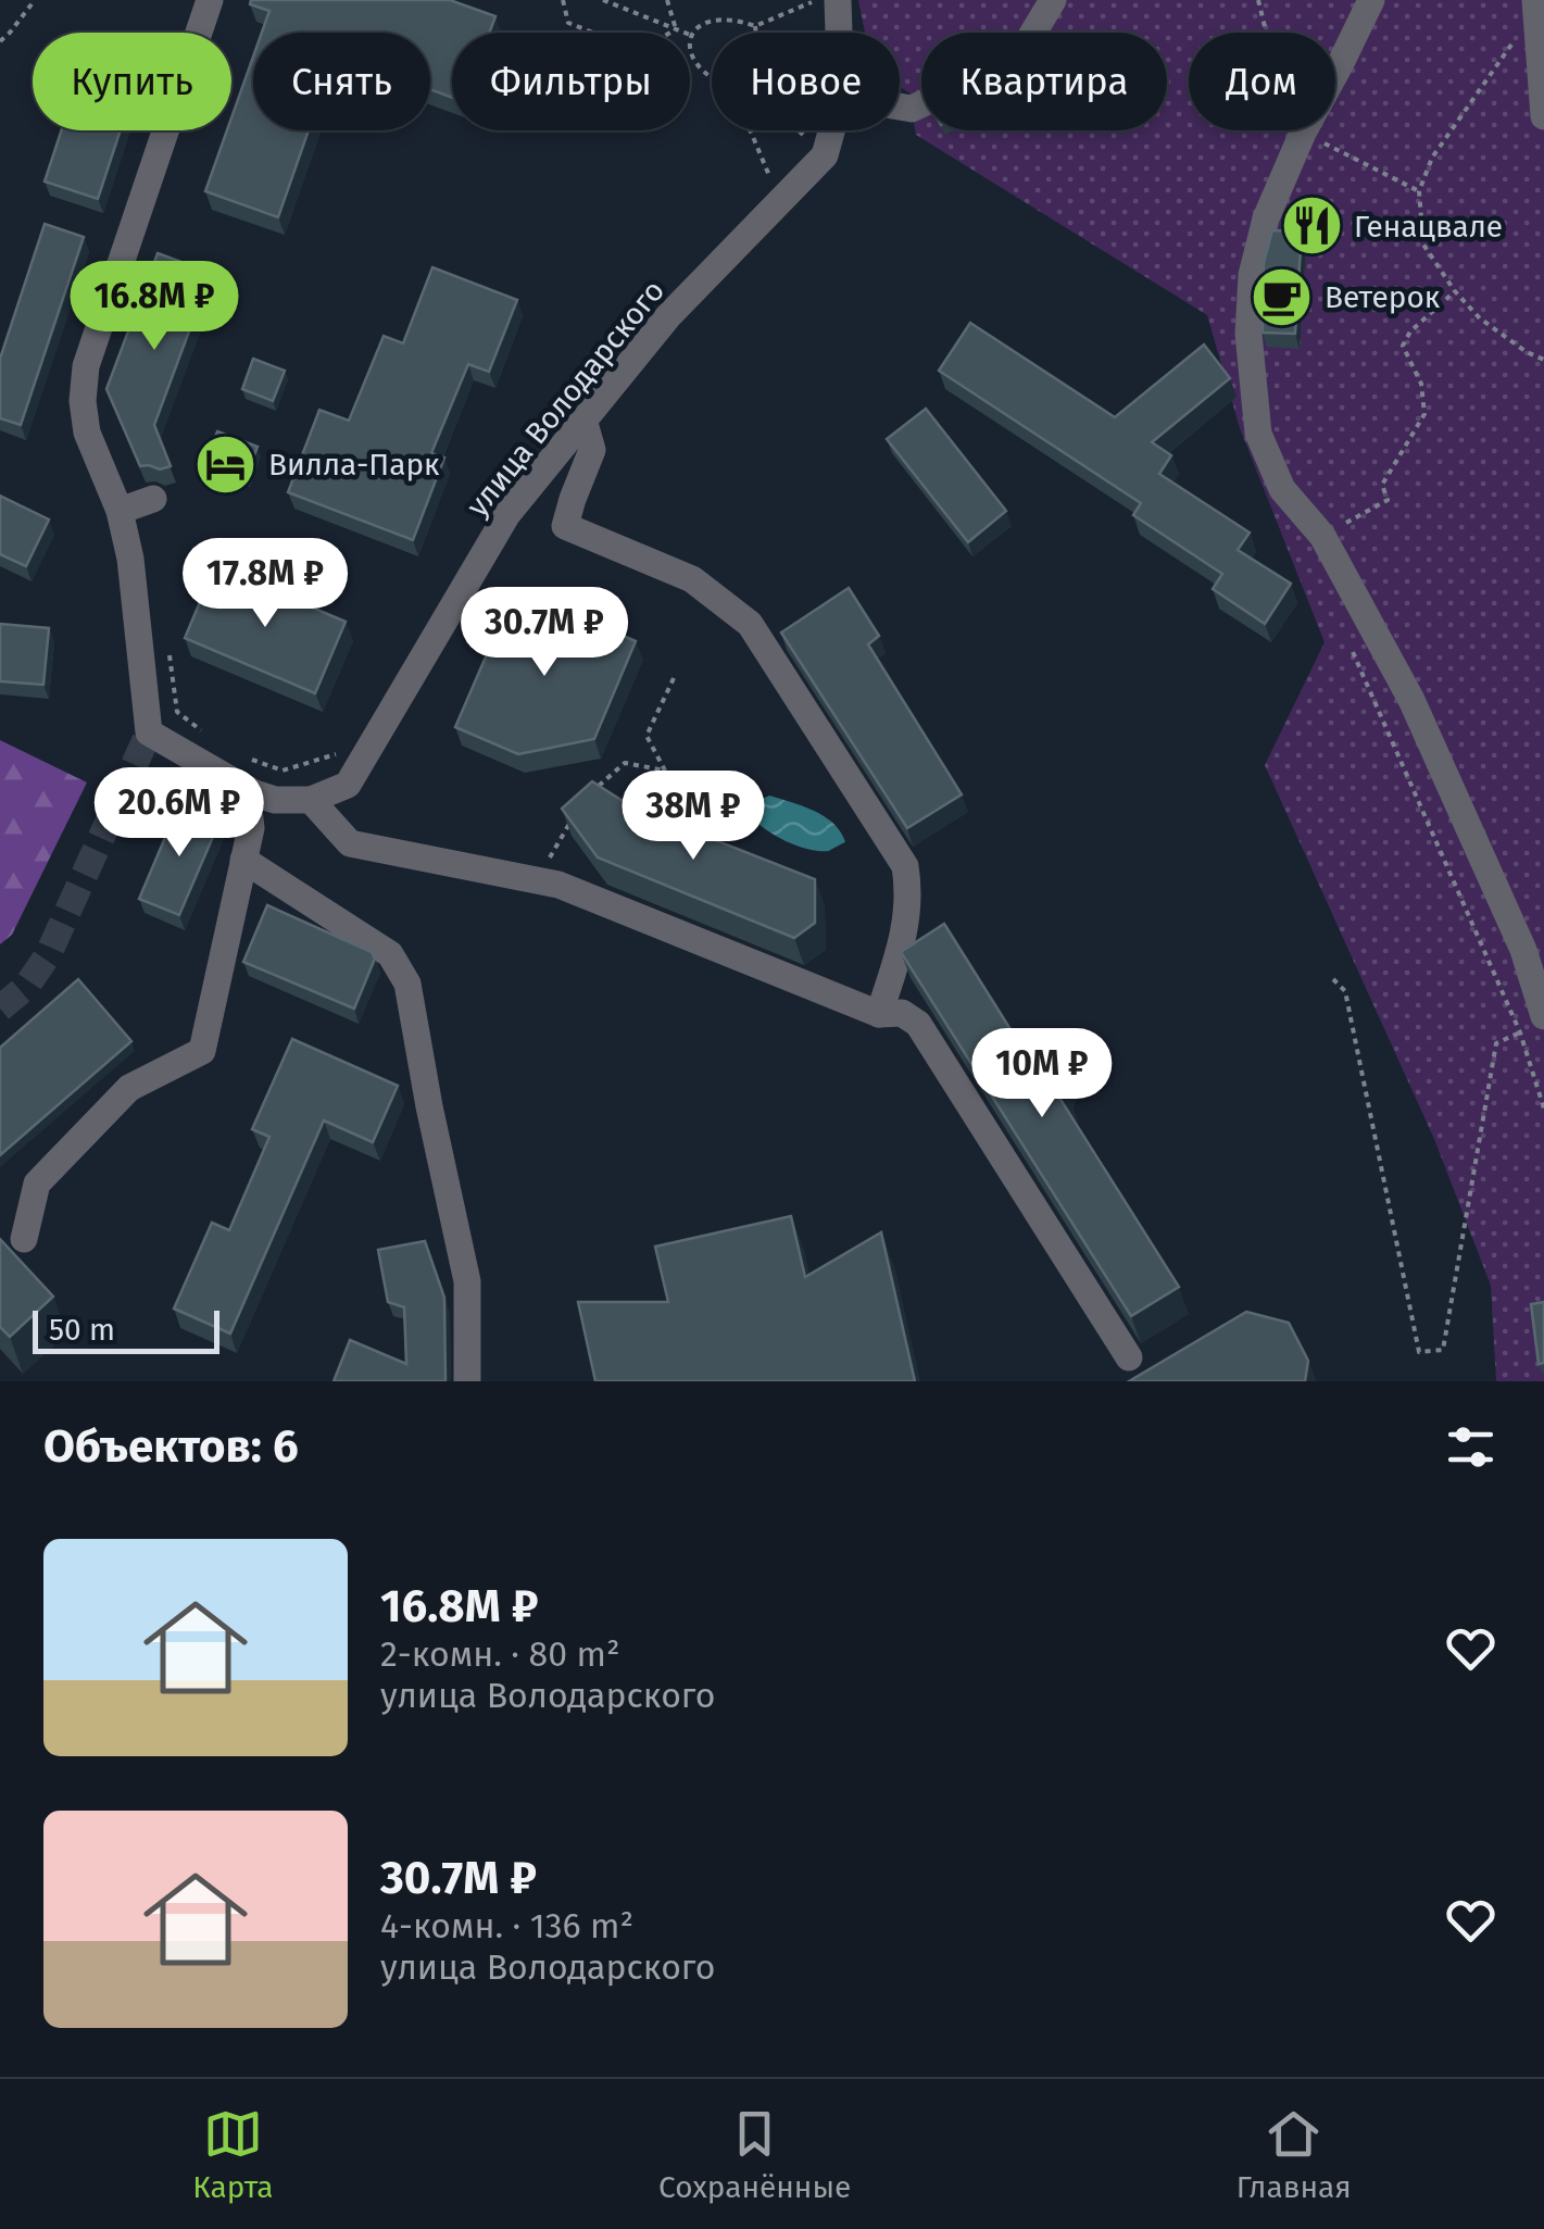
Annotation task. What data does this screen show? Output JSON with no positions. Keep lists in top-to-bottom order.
{
  "streets": {
    "street": ["улица Володарского"]
  },
  "places": {
    "restaurant": ["Генацвале"],
    "cafe": ["Ветерок"],
    "hotel": ["Вилла-Парк"]
  },
  "scale_bar": "50 m",
  "page": {
    "chip": [
      "Купить",
      "Снять",
      "Фильтры",
      "Новое",
      "Квартира",
      "Дом"
    ],
    "price": [
      "16.8M ₽",
      "17.8M ₽",
      "30.7M ₽",
      "20.6M ₽",
      "38M ₽",
      "10M ₽"
    ],
    "scale": "50 m",
    "heading": "Объектов: 6",
    "list": [
      {
        "name": "16.8M ₽",
        "note": "2-комн. · 80 m² · улица Володарского"
      },
      {
        "name": "30.7M ₽",
        "note": "4-комн. · 136 m² · улица Володарского"
      }
    ],
    "tabs": ["Карта", "Сохранённые", "Главная"]
  }
}
